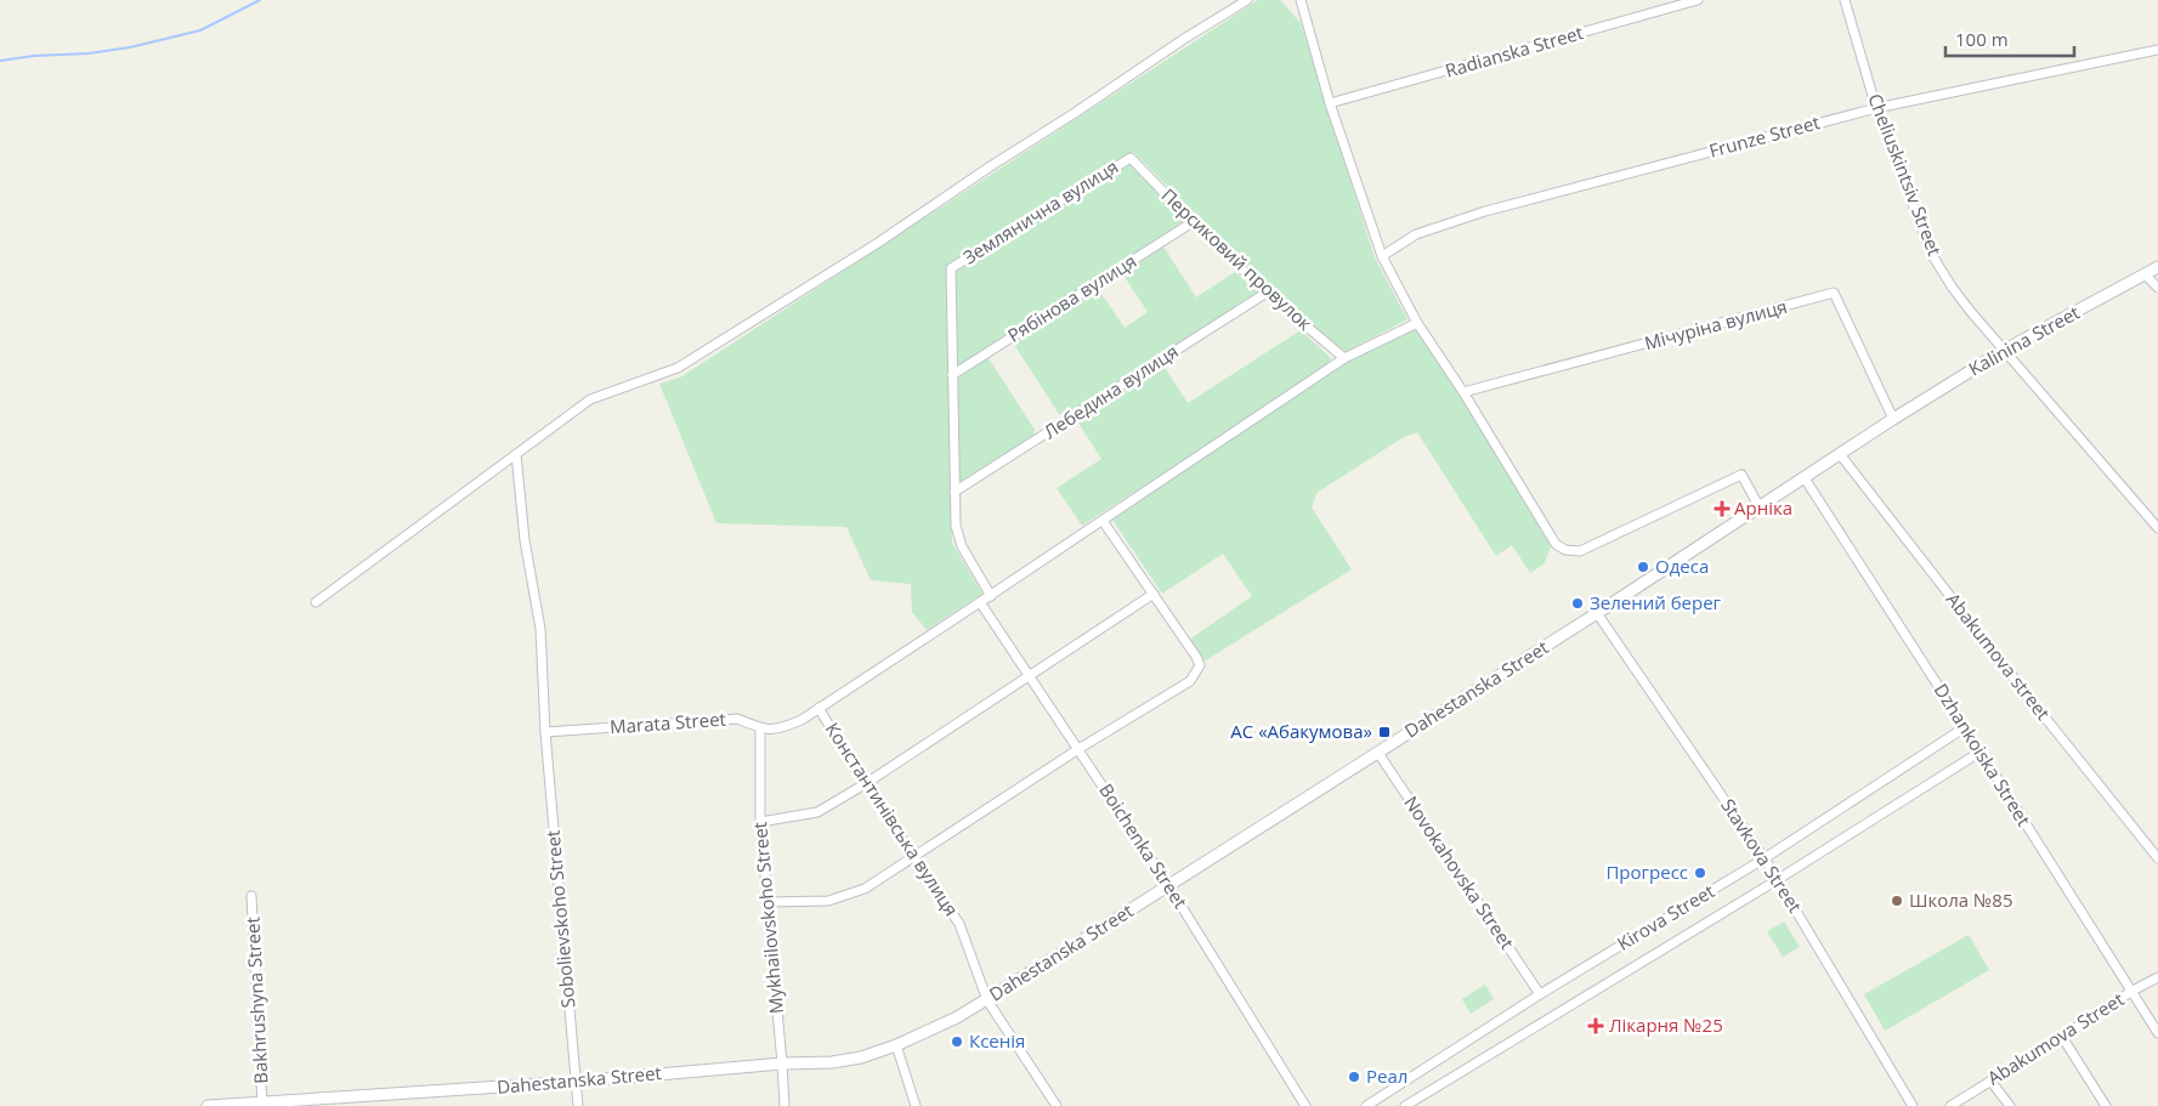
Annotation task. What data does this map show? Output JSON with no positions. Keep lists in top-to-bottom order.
{
  "streets": {
    "street": [
      "Radianska Street",
      "Frunze Street",
      "Cheliuskintsiv Street",
      "Землянична вулиця",
      "Персиковий провулок",
      "Рябінова вулиця",
      "Мічуріна вулиця",
      "Kalinina Street",
      "Лебедина вулиця",
      "Abakumova street",
      "Dahestanska Street",
      "Marata Street",
      "Dzhankoiska Street",
      "Константинівська вулиця",
      "Boichenka Street",
      "Stavkova Street",
      "Novokahovska Street",
      "Mykhailovskoho Street",
      "Kirova Street",
      "Sobolievskoho Street",
      "Bakhrushyna Street",
      "Abakumova Street"
    ]
  },
  "crossings": [
    ["Frunze Street", "Cheliuskintsiv Street"],
    ["Cheliuskintsiv Street", "Kalinina Street"],
    ["Землянична вулиця", "Персиковий провулок"],
    ["Землянична вулиця", "Рябінова вулиця"],
    ["Персиковий провулок", "Рябінова вулиця"],
    ["Персиковий провулок", "Лебедина вулиця"],
    ["Мічуріна вулиця", "Kalinina Street"],
    ["Kalinina Street", "Abakumova street"],
    ["Kalinina Street", "Dahestanska Street"],
    ["Abakumova street", "Dahestanska Street"],
    ["Dahestanska Street", "Dzhankoiska Street"],
    ["Dahestanska Street", "Константинівська вулиця"],
    ["Dahestanska Street", "Boichenka Street"],
    ["Dahestanska Street", "Stavkova Street"],
    ["Dahestanska Street", "Novokahovska Street"],
    ["Dahestanska Street", "Mykhailovskoho Street"],
    ["Dahestanska Street", "Sobolievskoho Street"],
    ["Dahestanska Street", "Bakhrushyna Street"],
    ["Marata Street", "Константинівська вулиця"],
    ["Marata Street", "Boichenka Street"],
    ["Marata Street", "Mykhailovskoho Street"],
    ["Marata Street", "Sobolievskoho Street"],
    ["Dzhankoiska Street", "Kirova Street"],
    ["Dzhankoiska Street", "Abakumova Street"],
    ["Stavkova Street", "Kirova Street"],
    ["Novokahovska Street", "Kirova Street"]
  ],
  "places": {
    "health": ["Арніка", "Лікарня №25"],
    "other": [
      "Одеса",
      "Зелений берег",
      "Прогресс",
      "Школа №85",
      "Ксенія",
      "Реал"
    ],
    "transit": ["АС «Абакумова»"]
  },
  "scale_bar": "100 m"
}
